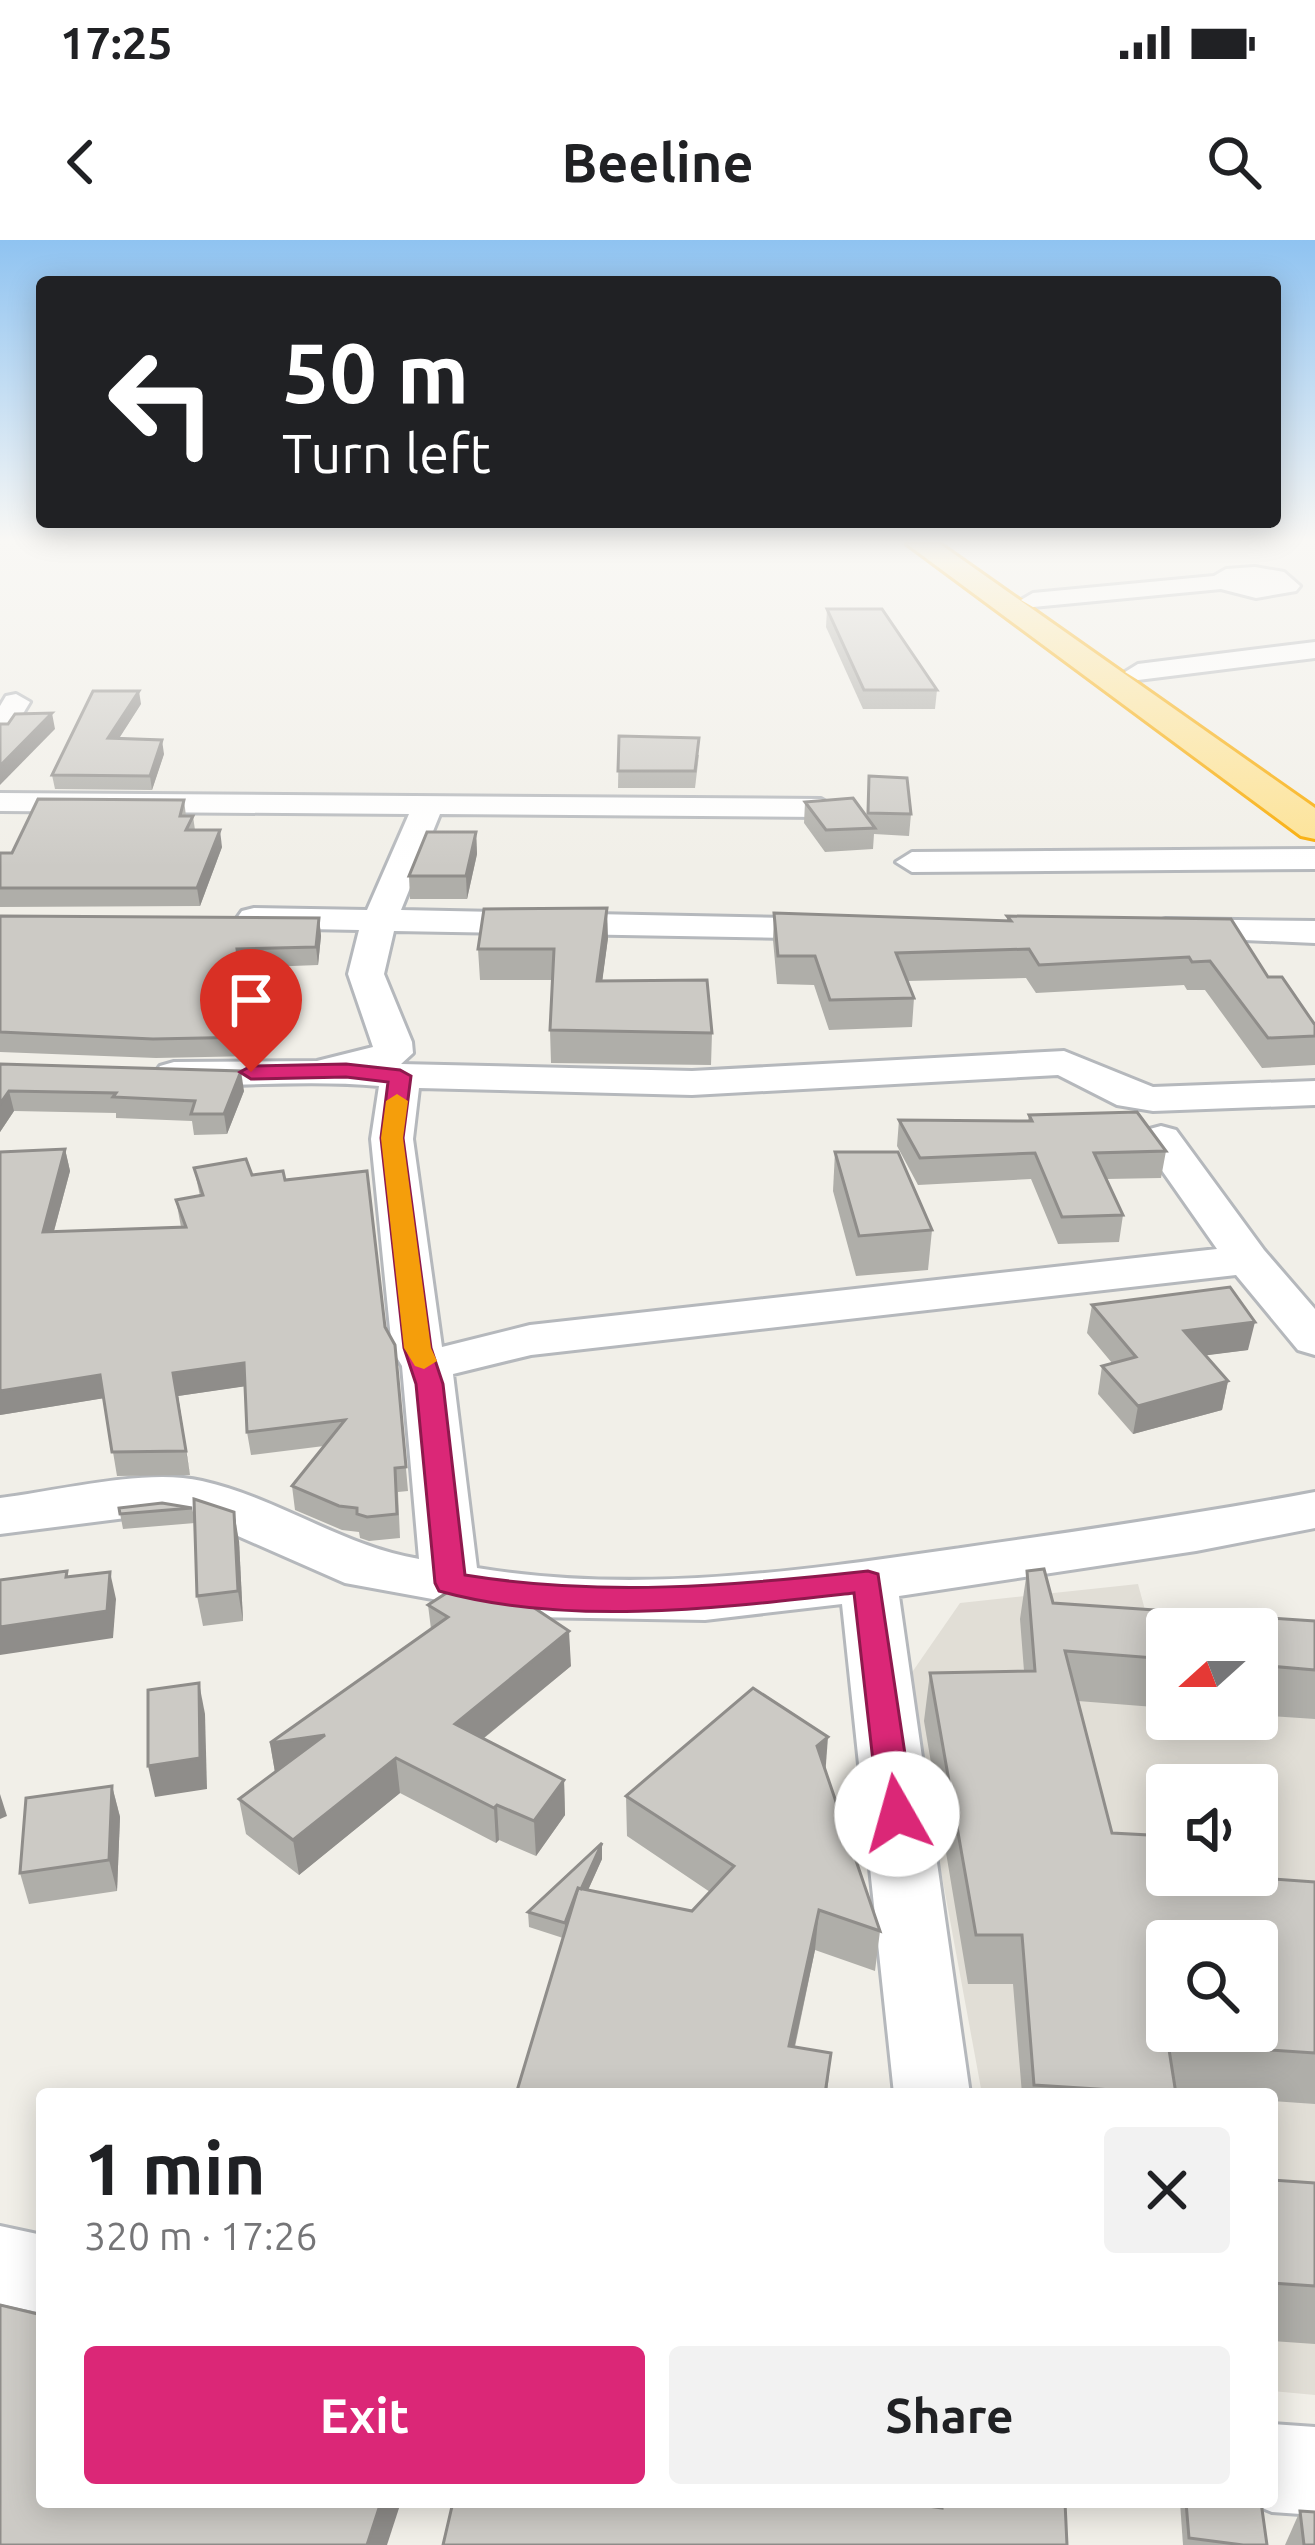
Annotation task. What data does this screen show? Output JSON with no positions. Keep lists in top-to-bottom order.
{
  "north": "left",
  "page": {
    "status": "17:25",
    "header": "Beeline",
    "turn": ["50 m", "Turn left"],
    "heading": ["1 min", "320 m · 17:26"],
    "buttons": ["Exit", "Share"]
  }
}
